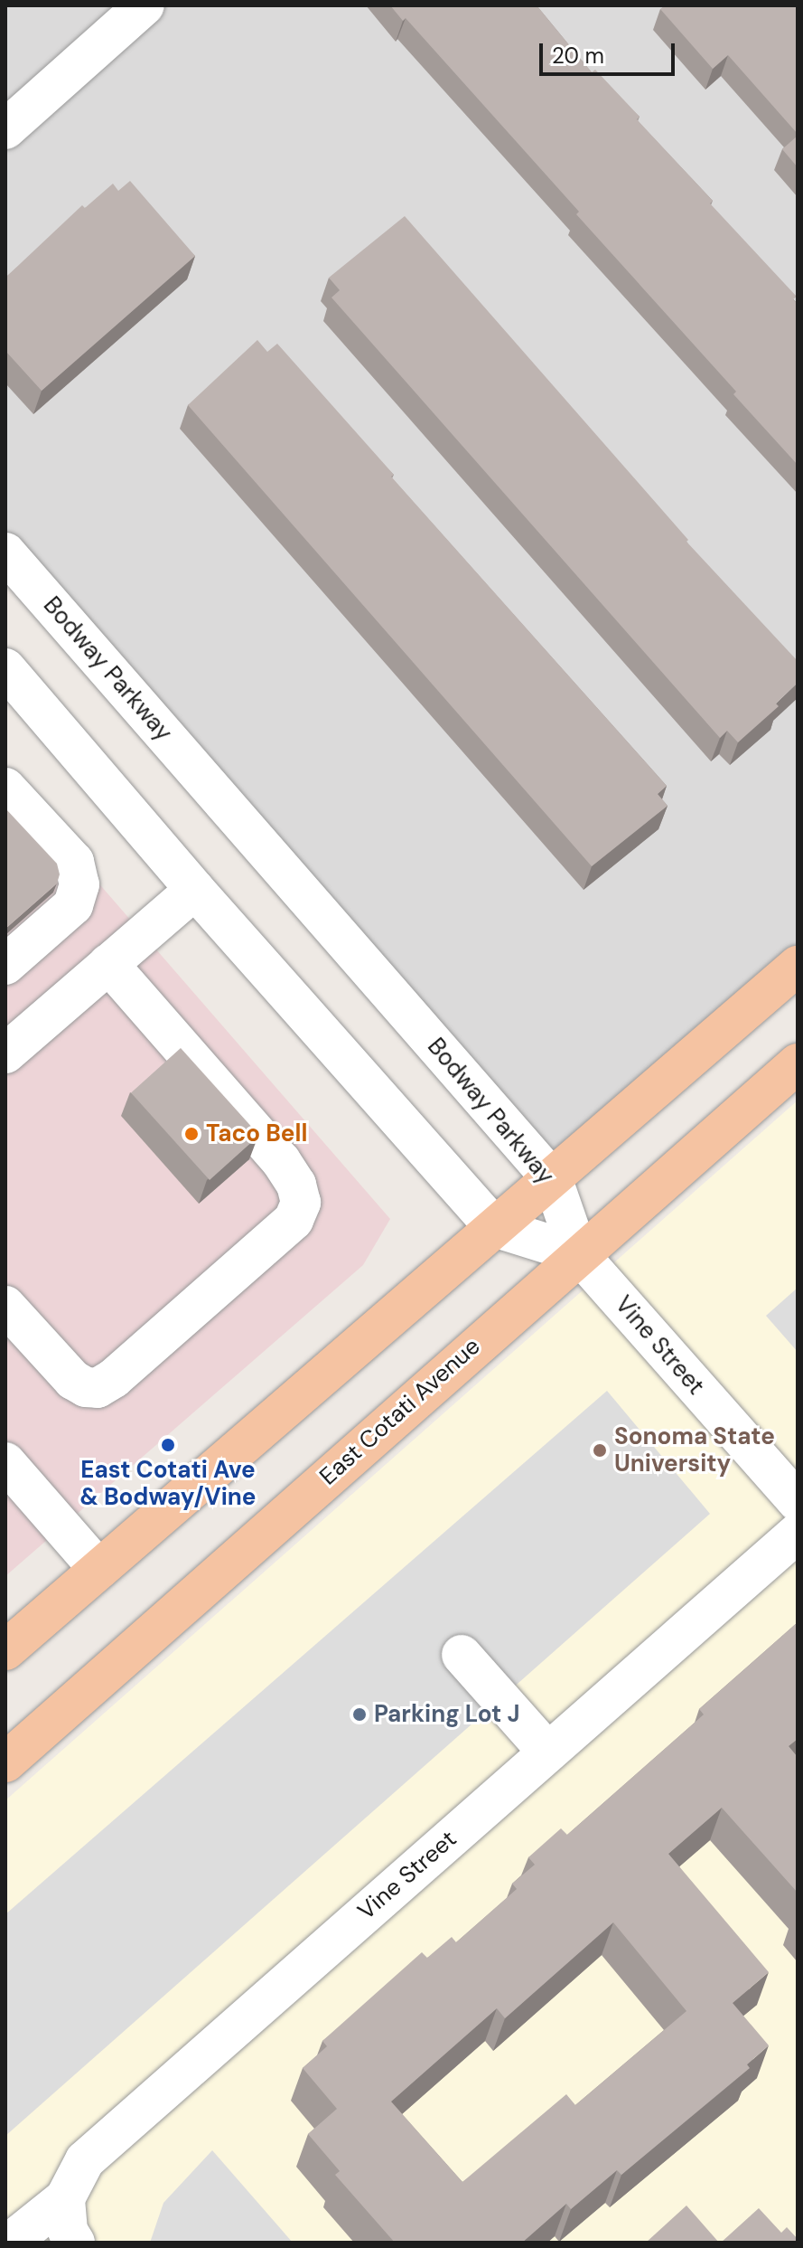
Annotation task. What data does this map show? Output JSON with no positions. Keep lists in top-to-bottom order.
{
  "streets": {
    "main road": ["East Cotati Avenue"],
    "street": ["Bodway Parkway", "Vine Street"]
  },
  "crossings": [
    ["Bodway Parkway", "Vine Street"],
    ["Bodway Parkway", "East Cotati Avenue"],
    ["Vine Street", "East Cotati Avenue"]
  ],
  "places": [
    "Taco Bell",
    "East Cotati Ave & Bodway/Vine",
    "Sonoma State University",
    "Parking Lot J"
  ],
  "scale_bar": "20 m"
}
